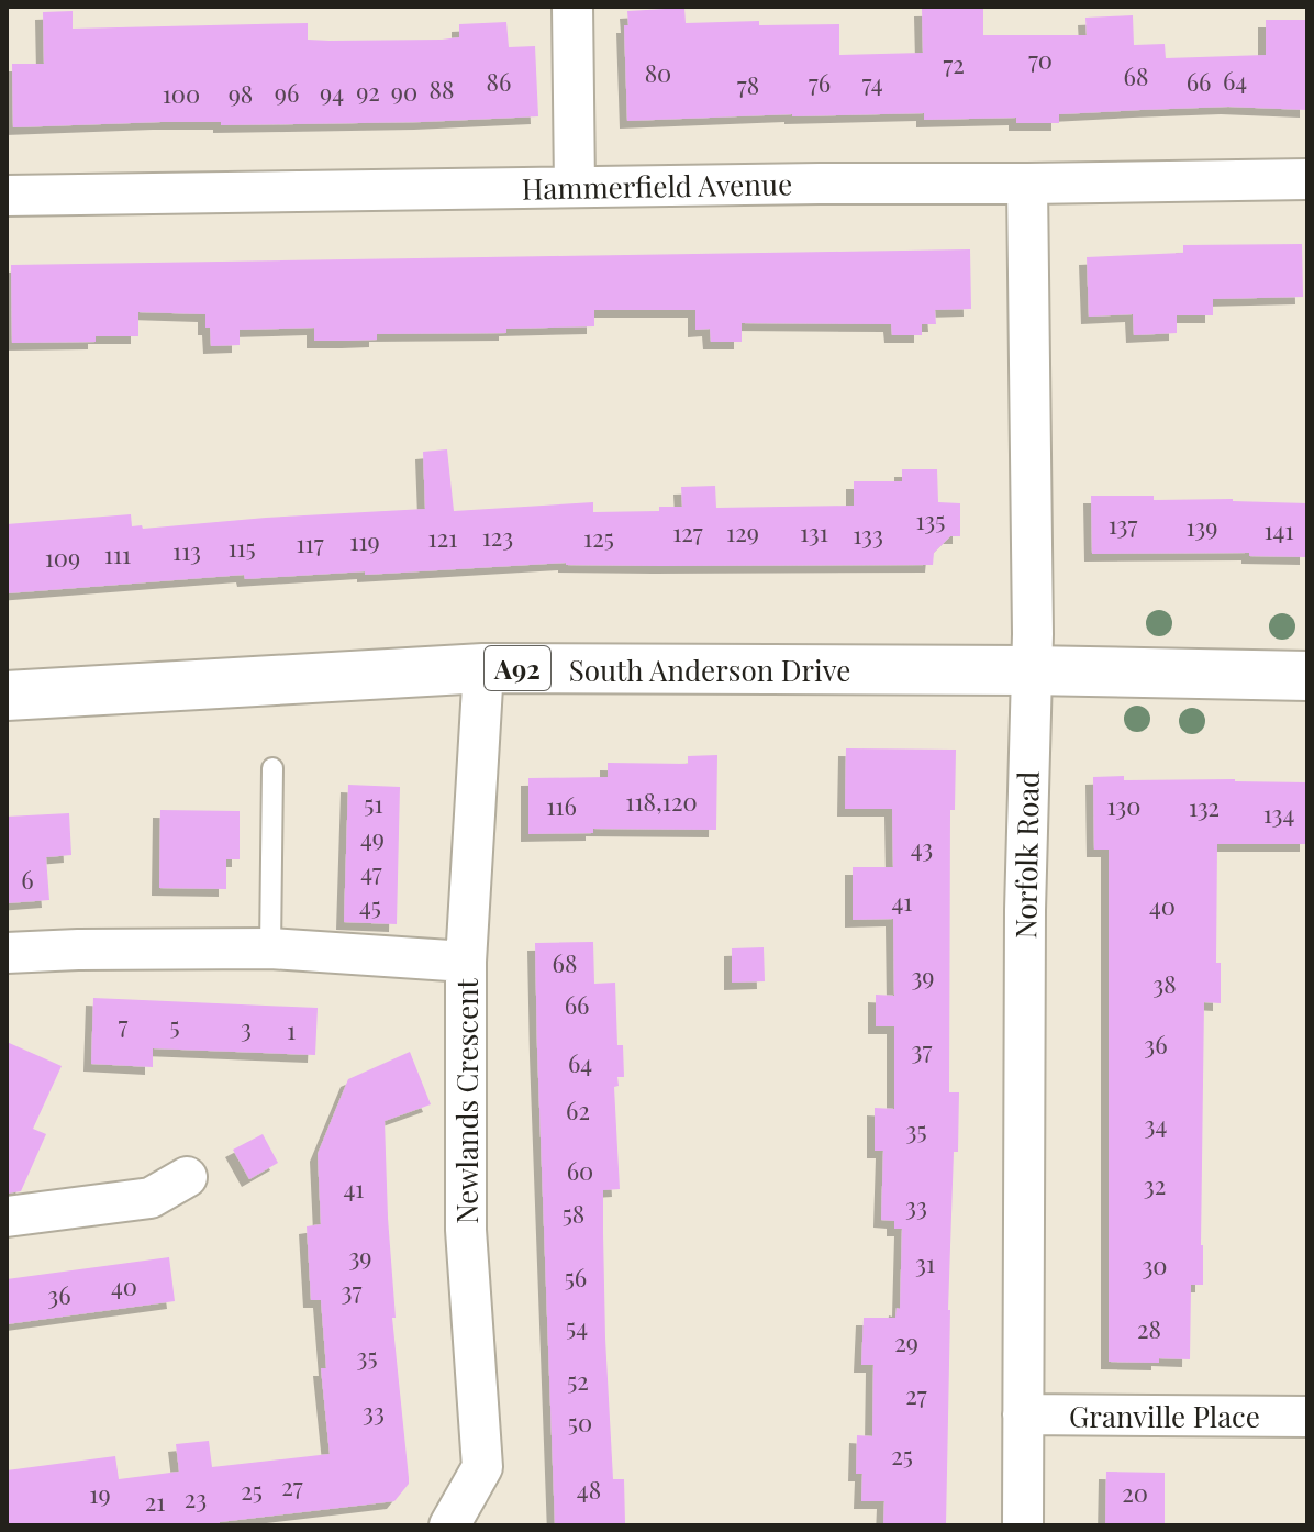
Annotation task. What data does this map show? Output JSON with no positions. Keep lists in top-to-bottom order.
{
  "streets": {
    "main road": ["A92", "South Anderson Drive"],
    "street": [
      "Hammerfield Avenue",
      "Norfolk Road",
      "Newlands Crescent",
      "Granville Place"
    ]
  },
  "crossings": [
    ["Hammerfield Avenue", "Norfolk Road"],
    ["South Anderson Drive", "Norfolk Road"],
    ["South Anderson Drive", "Newlands Crescent"],
    ["Norfolk Road", "Granville Place"]
  ],
  "house_numbers": [
    "70",
    "72",
    "80",
    "68",
    "64",
    "86",
    "66",
    "76",
    "74",
    "78",
    "88",
    "92",
    "90",
    "96",
    "94",
    "100",
    "98",
    "135",
    "137",
    "139",
    "141",
    "127",
    "129",
    "131",
    "133",
    "123",
    "121",
    "125",
    "119",
    "117",
    "115",
    "113",
    "111",
    "109",
    "118,120",
    "51",
    "116",
    "130",
    "132",
    "134",
    "49",
    "43",
    "47",
    "6",
    "41",
    "45",
    "40",
    "68",
    "39",
    "38",
    "66",
    "7",
    "5",
    "3",
    "1",
    "36",
    "37",
    "64",
    "62",
    "34",
    "35",
    "60",
    "32",
    "41",
    "33",
    "58",
    "39",
    "31",
    "30",
    "56",
    "40",
    "37",
    "36",
    "54",
    "28",
    "29",
    "35",
    "52",
    "27",
    "33",
    "50",
    "25",
    "27",
    "48",
    "25",
    "20",
    "19",
    "23",
    "21"
  ]
}
